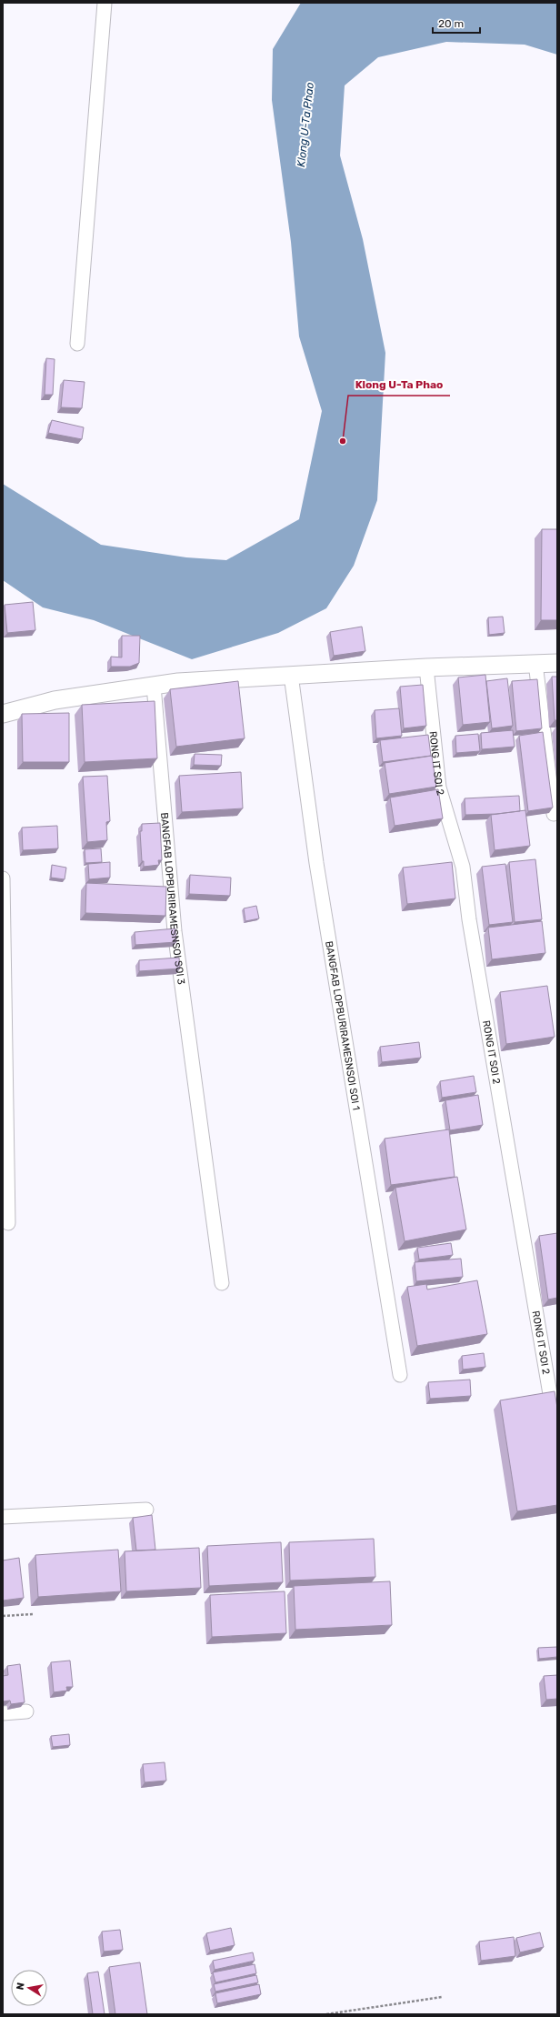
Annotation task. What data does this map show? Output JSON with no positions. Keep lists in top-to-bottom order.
{
  "streets": {
    "street": ["RONG IT SOI 2", "BANGFAB LOPBURIRAMESNSOI SOI 3", "BANGFAB LOPBURIRAMESNSOI SOI 1"]
  },
  "water": ["Klong U-Ta Phao"],
  "places": ["Klong U-Ta Phao"],
  "scale_bar": "20 m",
  "north": "left"
}
